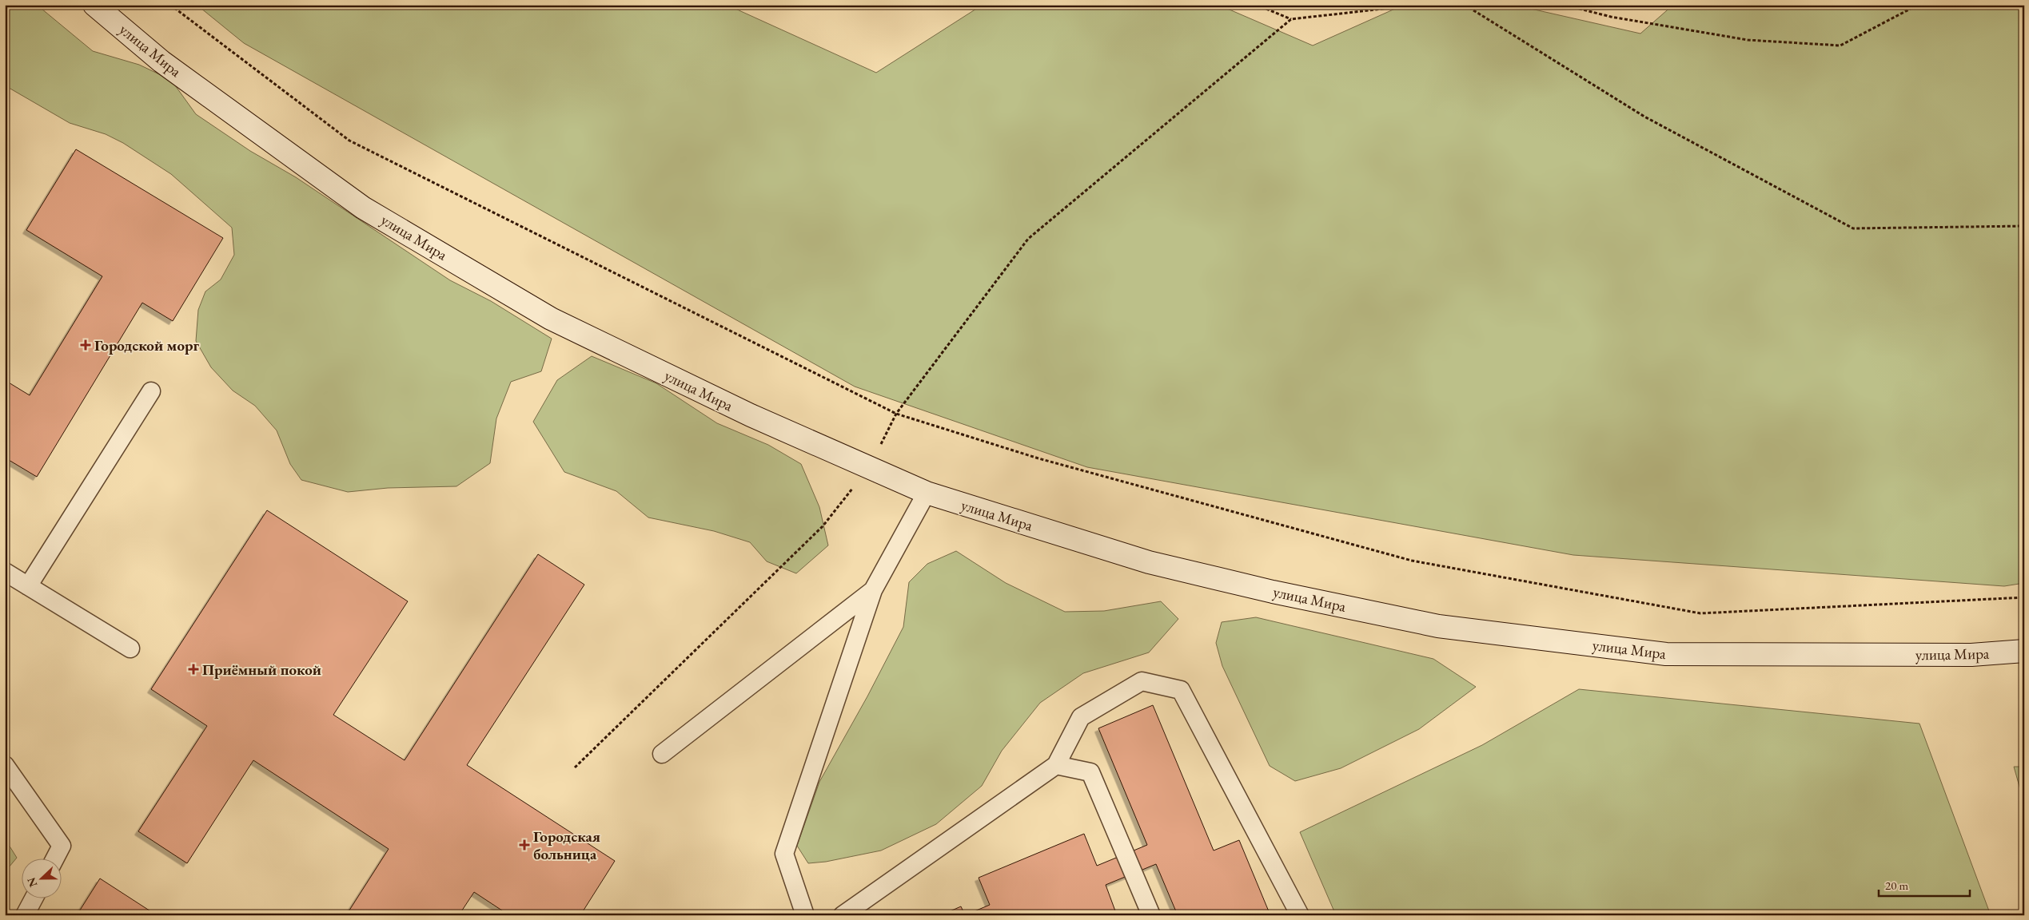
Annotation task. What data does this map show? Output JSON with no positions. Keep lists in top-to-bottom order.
{
  "streets": {
    "main road": ["улица Мира"]
  },
  "places": {
    "health": ["Городской морг", "Приёмный покой", "Городская больница"]
  },
  "scale_bar": "20 m",
  "north": "left"
}
